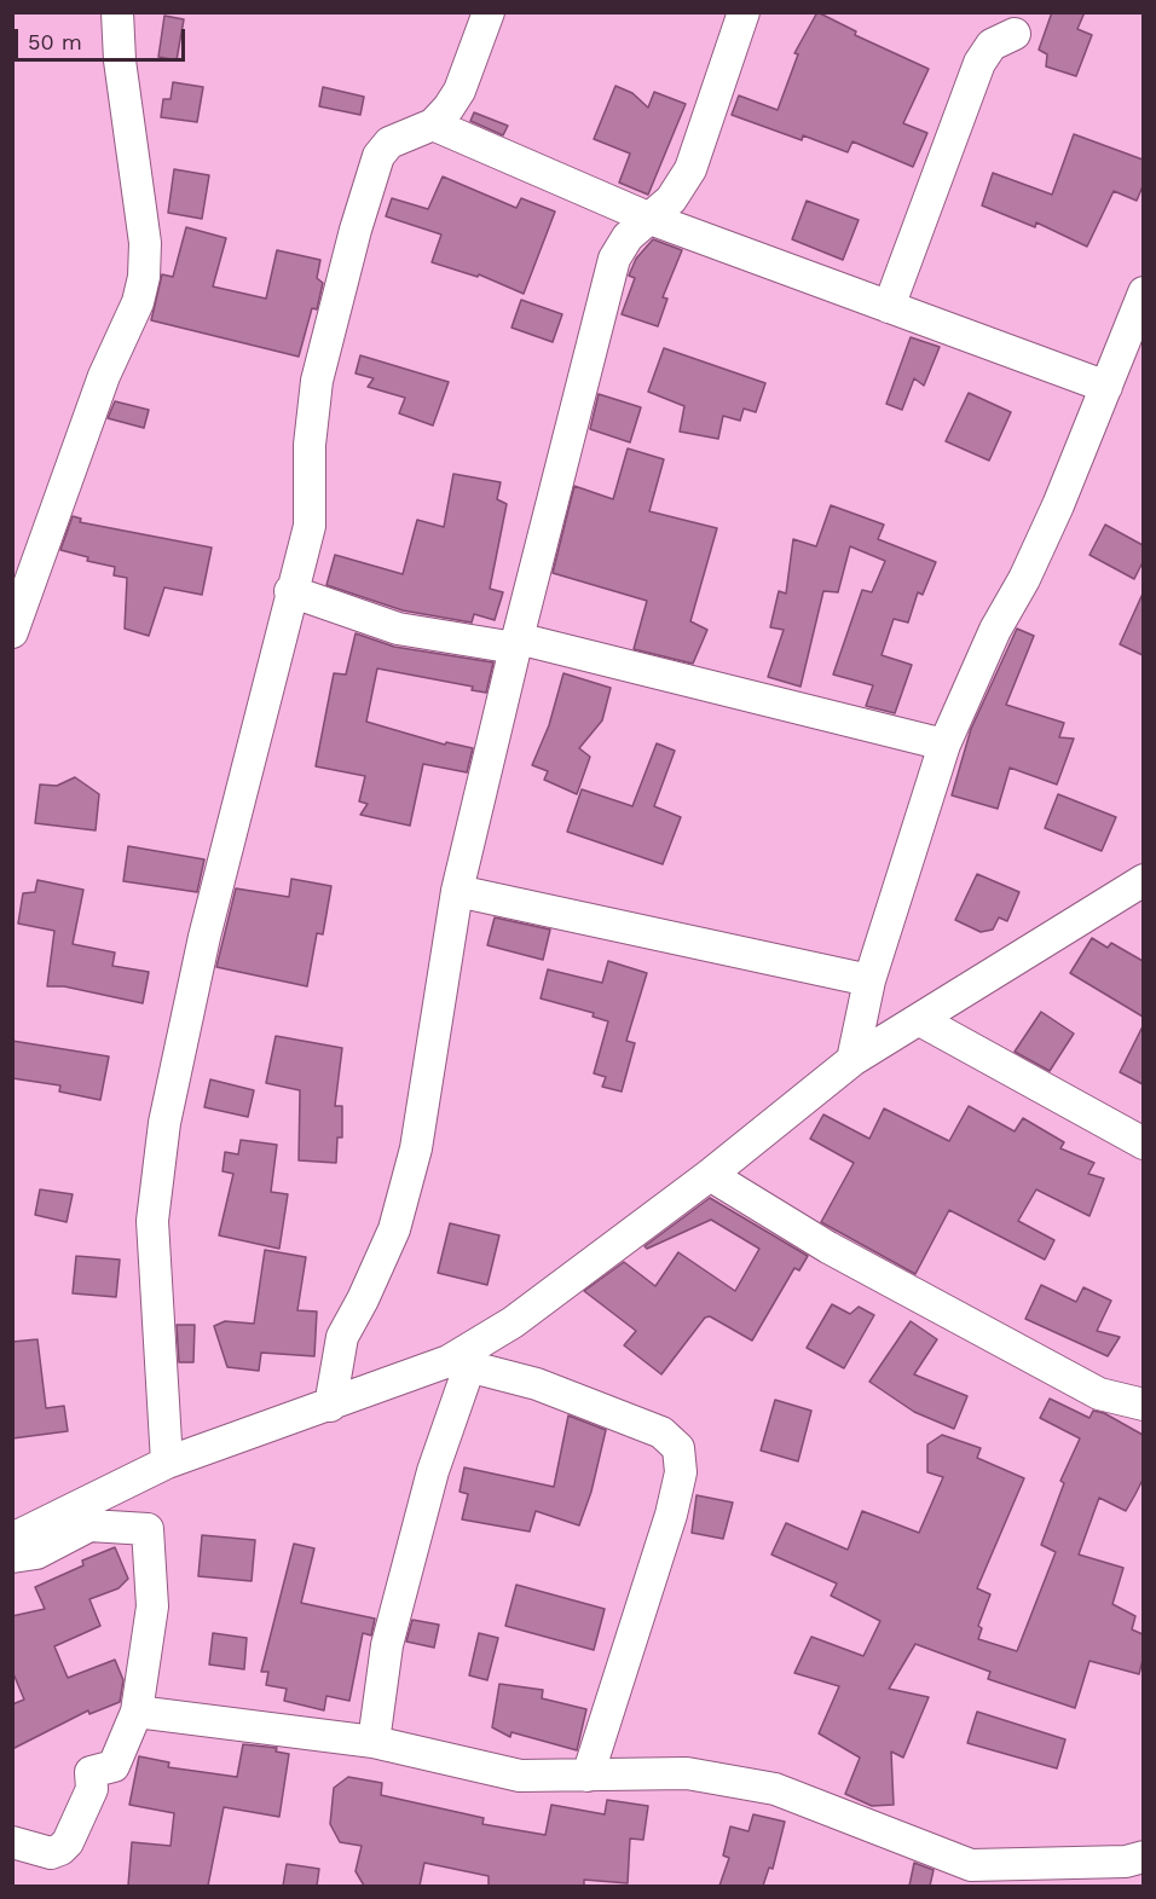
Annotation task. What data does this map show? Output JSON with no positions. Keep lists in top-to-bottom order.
{
  "scale_bar": "50 m"
}
